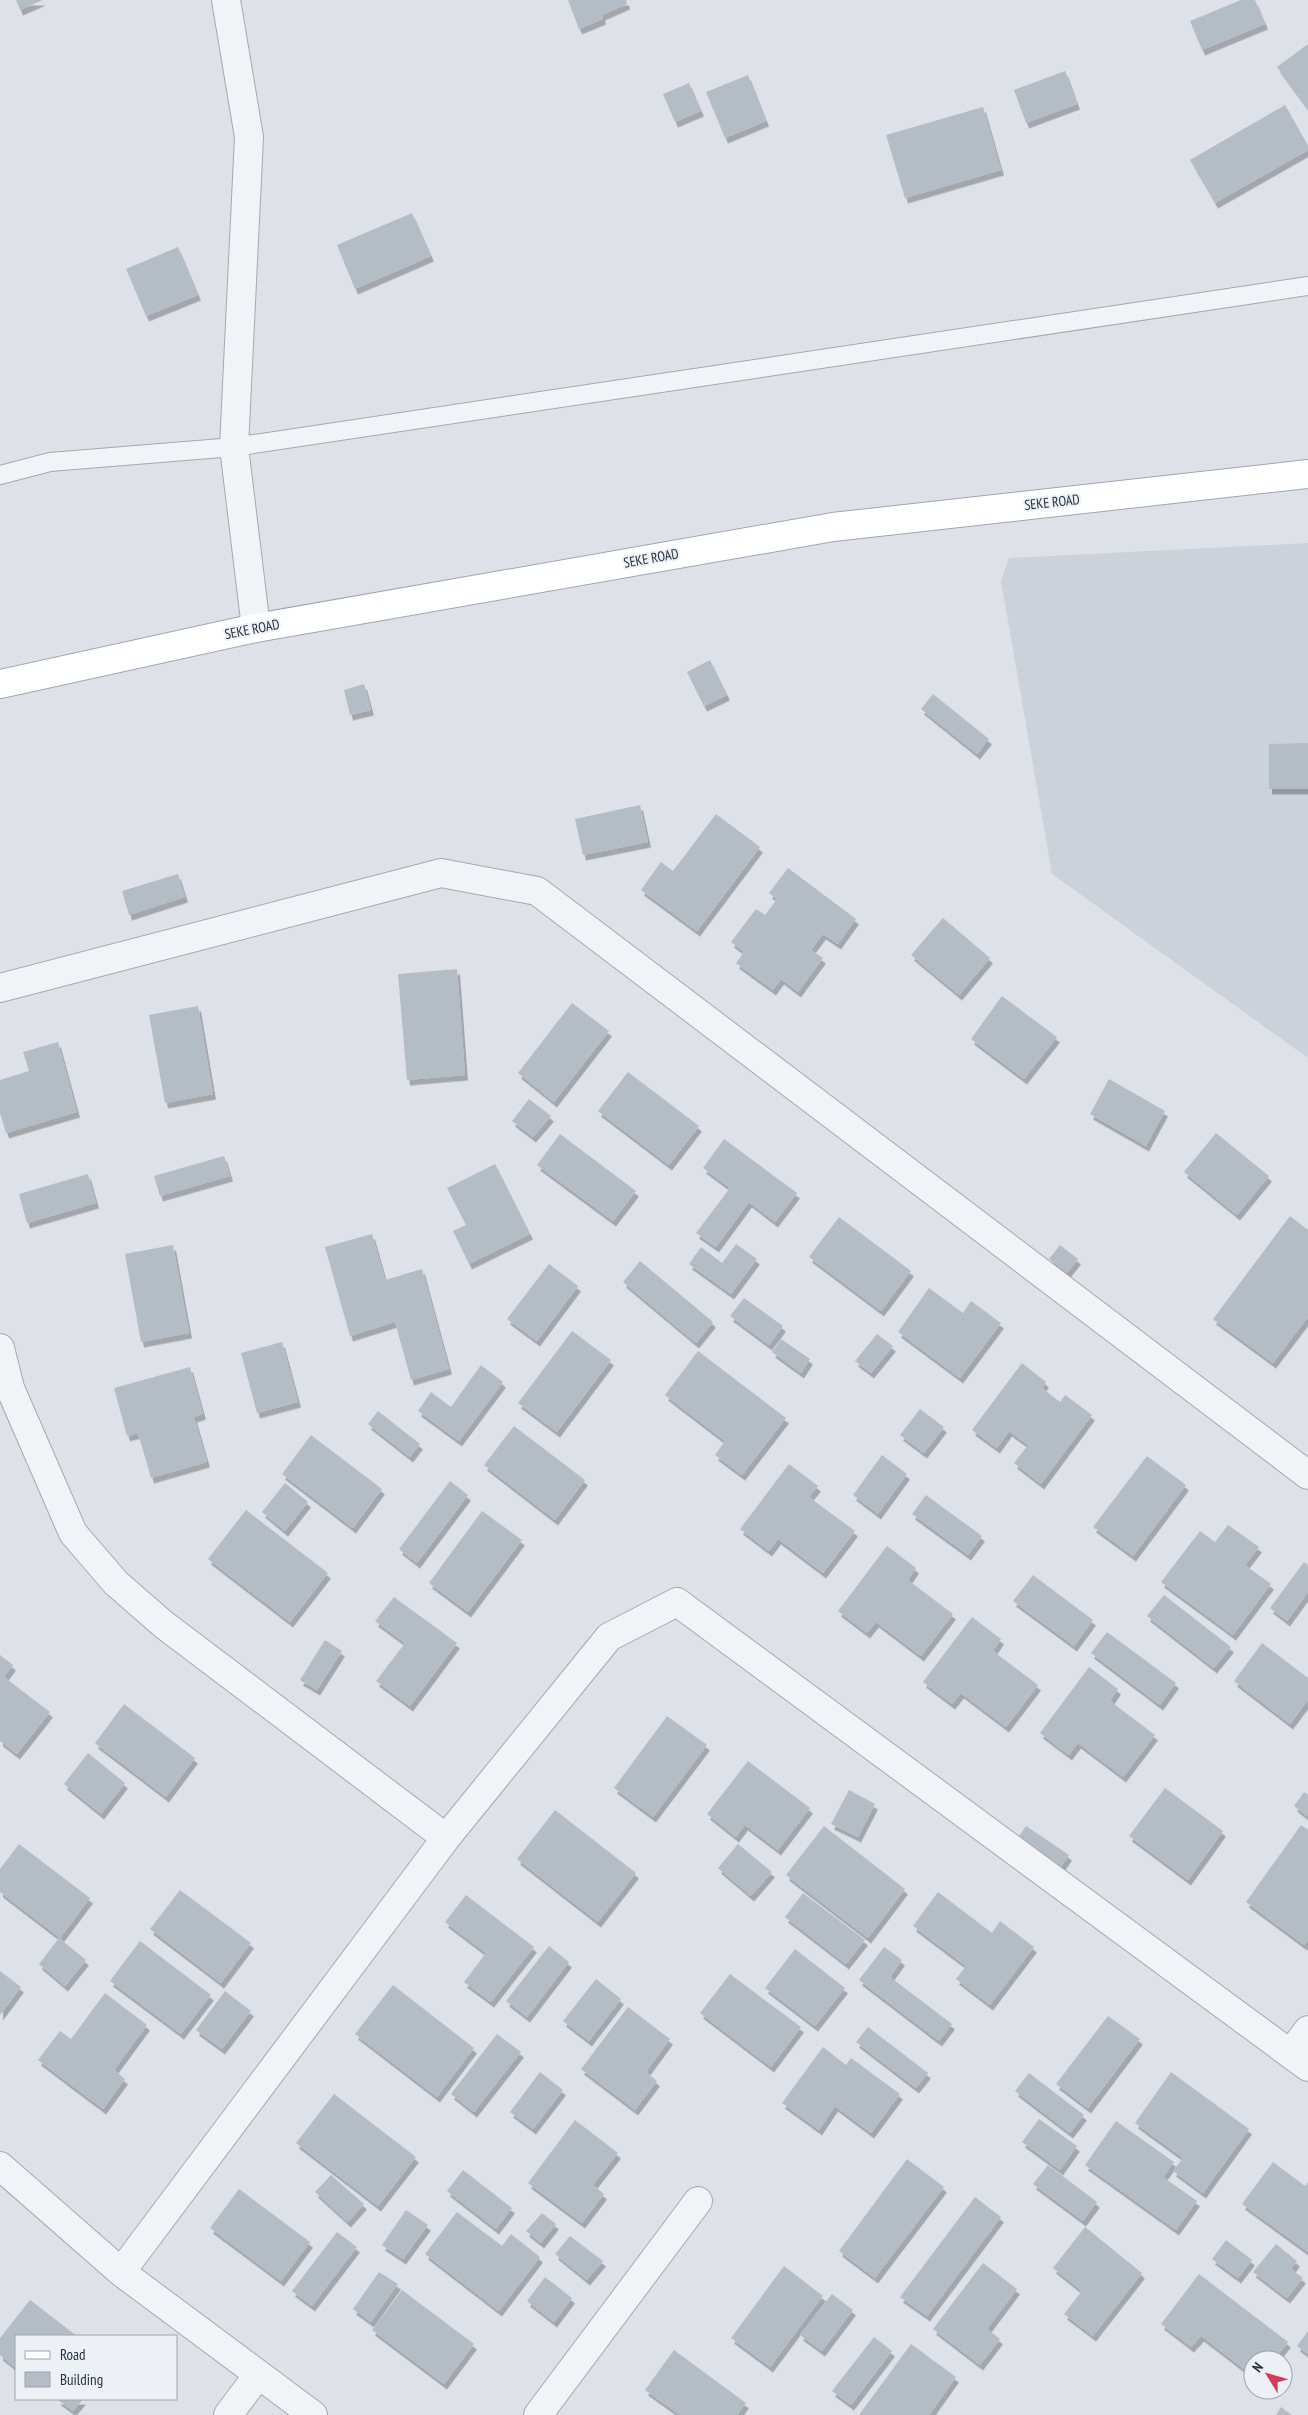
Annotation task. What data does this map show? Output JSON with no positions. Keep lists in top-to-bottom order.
{
  "streets": {
    "main road": ["SEKE ROAD"]
  },
  "legend": ["Road", "Building"],
  "north": "top left"
}
